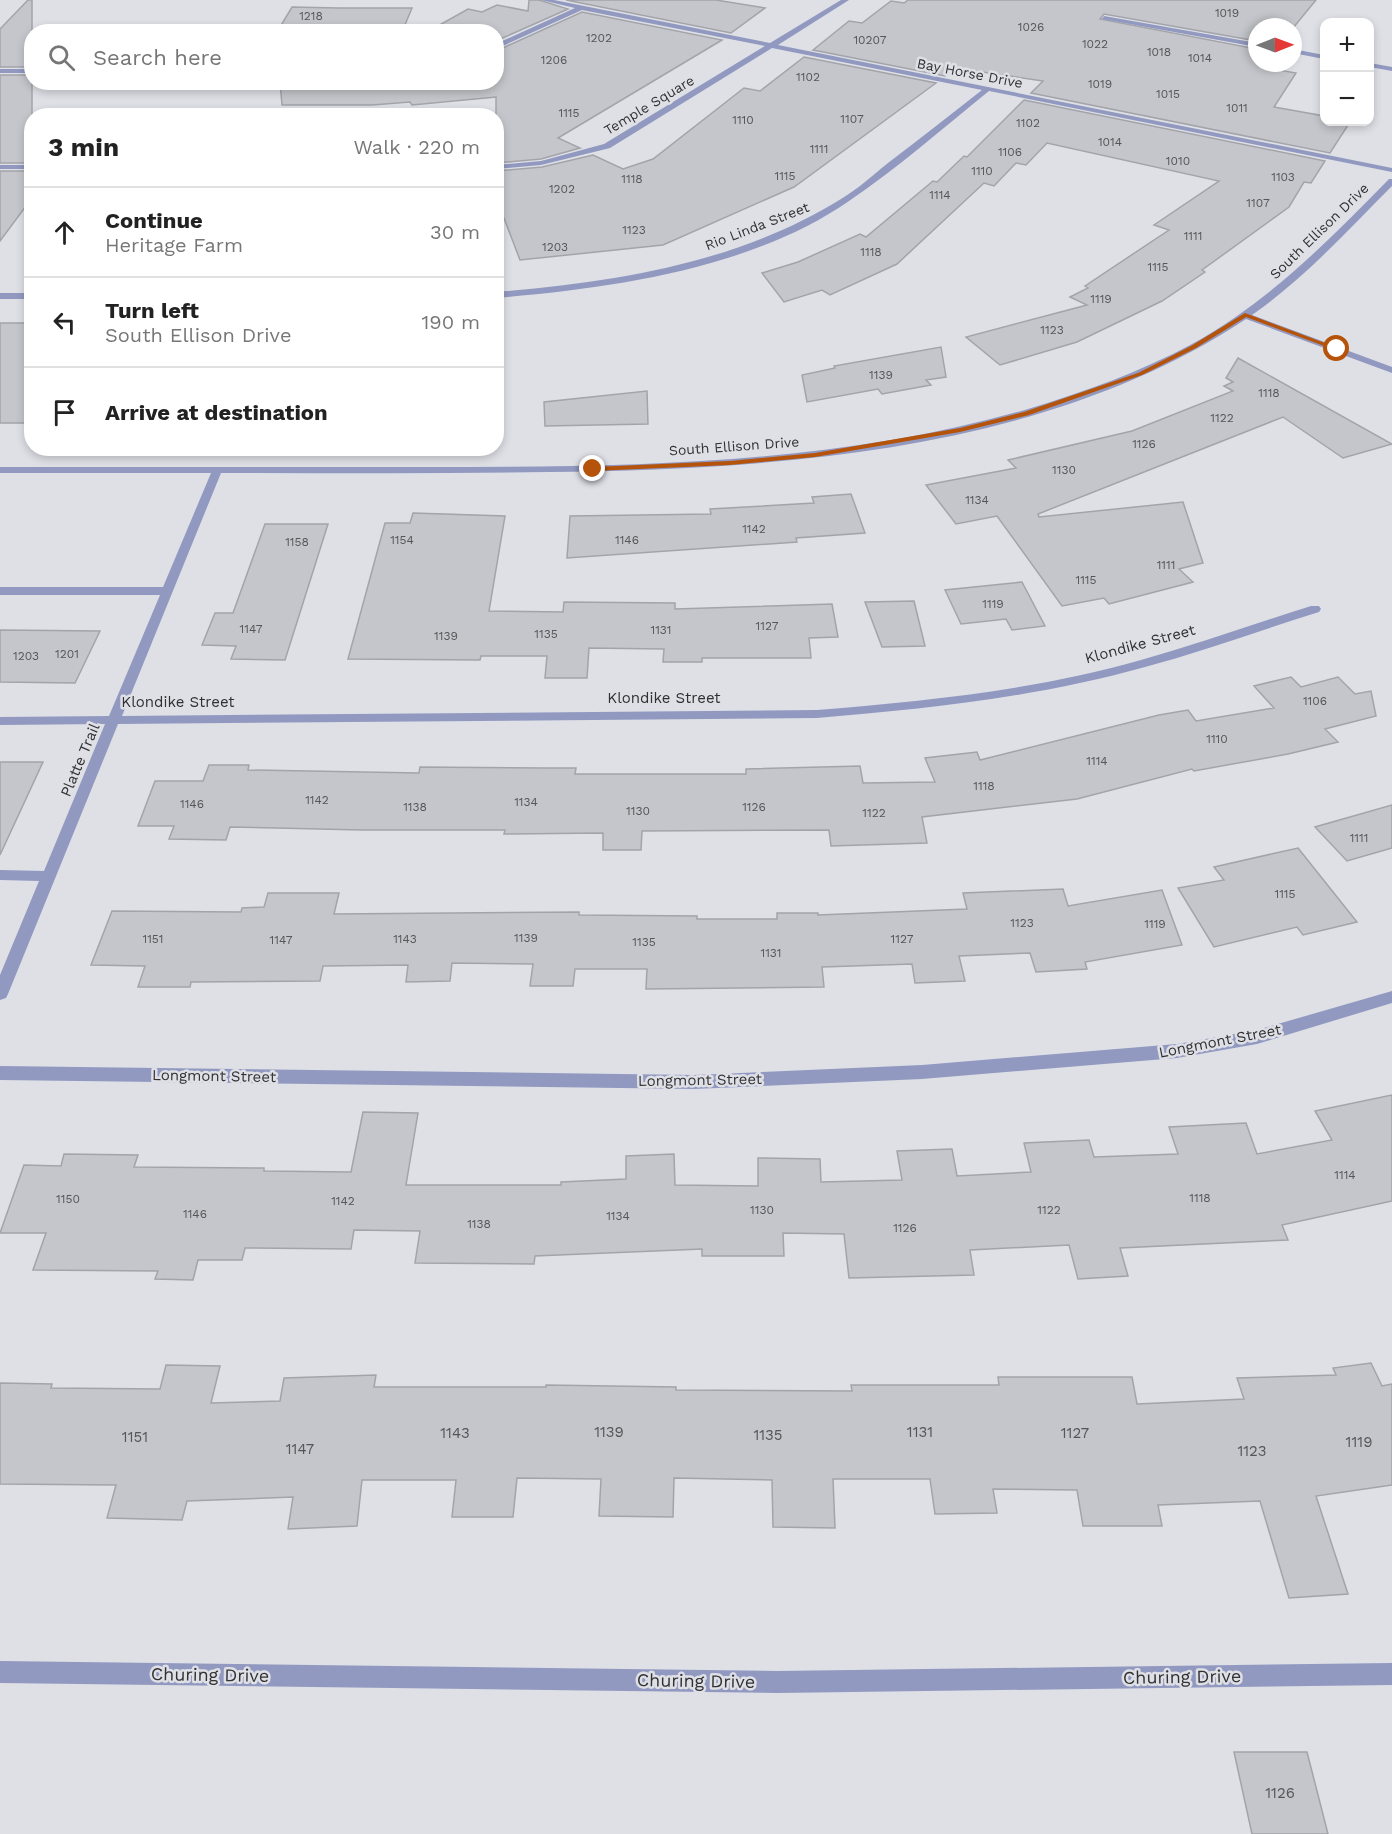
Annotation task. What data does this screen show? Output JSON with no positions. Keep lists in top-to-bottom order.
{
  "streets": {
    "street": [
      "Bay Horse Drive",
      "Temple Square",
      "Rio Linda Street",
      "South Ellison Drive",
      "Klondike Street",
      "Platte Trail",
      "Longmont Street",
      "Churing Drive"
    ]
  },
  "crossings": [
    ["Bay Horse Drive", "Temple Square"],
    ["Bay Horse Drive", "Rio Linda Street"],
    ["South Ellison Drive", "Platte Trail"],
    ["Klondike Street", "Platte Trail"]
  ],
  "house_numbers": [
    "1019",
    "1218",
    "1026",
    "1202",
    "10207",
    "1022",
    "1018",
    "1014",
    "1206",
    "1102",
    "1019",
    "1015",
    "1011",
    "1115",
    "1107",
    "1110",
    "1102",
    "1014",
    "1111",
    "1106",
    "1010",
    "1110",
    "1115",
    "1103",
    "1118",
    "1202",
    "1114",
    "1107",
    "1123",
    "1111",
    "1203",
    "1118",
    "1115",
    "1119",
    "1123",
    "1139",
    "1118",
    "1122",
    "1126",
    "1130",
    "1134",
    "1142",
    "1154",
    "1146",
    "1158",
    "1111",
    "1115",
    "1119",
    "1127",
    "1147",
    "1131",
    "1135",
    "1139",
    "1201",
    "1203",
    "1106",
    "1110",
    "1114",
    "1118",
    "1142",
    "1134",
    "1146",
    "1138",
    "1126",
    "1130",
    "1122",
    "1111",
    "1115",
    "1123",
    "1119",
    "1139",
    "1151",
    "1143",
    "1127",
    "1147",
    "1135",
    "1131",
    "1114",
    "1118",
    "1150",
    "1142",
    "1130",
    "1122",
    "1146",
    "1134",
    "1138",
    "1126",
    "1139",
    "1131",
    "1143",
    "1127",
    "1135",
    "1151",
    "1119",
    "1147",
    "1123",
    "1126"
  ],
  "north": "right",
  "page": {
    "map_buttons": ["+", "−"],
    "search": "Search here",
    "heading": ["3 min", "Walk · 220 m"],
    "list": [
      ["Continue", "Heritage Farm", "30 m"],
      ["Turn left", "South Ellison Drive", "190 m"],
      "Arrive at destination"
    ]
  }
}
